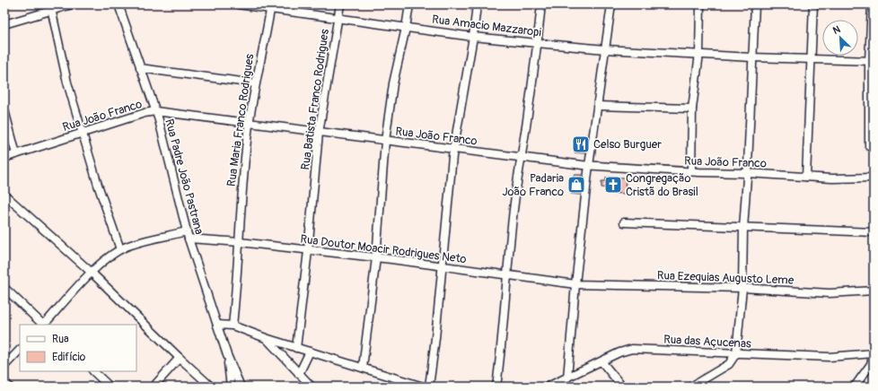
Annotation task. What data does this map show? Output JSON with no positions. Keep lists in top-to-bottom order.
{
  "streets": {
    "street": [
      "Rua Amacio Mazzaropi",
      "Rua Batista Franco Rodrigues",
      "Rua João Franco",
      "Rua Maria Franco Rodrigues",
      "Rua Padre João Pastrana",
      "Rua Doutor Moacir Rodrigues Neto",
      "Rua Ezequias Augusto Leme",
      "Rua das Açucenas"
    ]
  },
  "crossings": [
    ["Rua Amacio Mazzaropi", "Rua Batista Franco Rodrigues"],
    ["Rua Amacio Mazzaropi", "Rua Maria Franco Rodrigues"],
    ["Rua Batista Franco Rodrigues", "Rua João Franco"],
    ["Rua Batista Franco Rodrigues", "Rua Doutor Moacir Rodrigues Neto"],
    ["Rua João Franco", "Rua Maria Franco Rodrigues"],
    ["Rua João Franco", "Rua Padre João Pastrana"],
    ["Rua Maria Franco Rodrigues", "Rua Doutor Moacir Rodrigues Neto"],
    ["Rua Padre João Pastrana", "Rua Doutor Moacir Rodrigues Neto"],
    ["Rua Doutor Moacir Rodrigues Neto", "Rua Ezequias Augusto Leme"]
  ],
  "places": {
    "restaurant": ["Celso Burguer"],
    "shop": ["Padaria João Franco"],
    "church": ["Congregação Cristã do Brasil"]
  },
  "legend": ["Rua", "Edifício"],
  "north": "top left"
}
